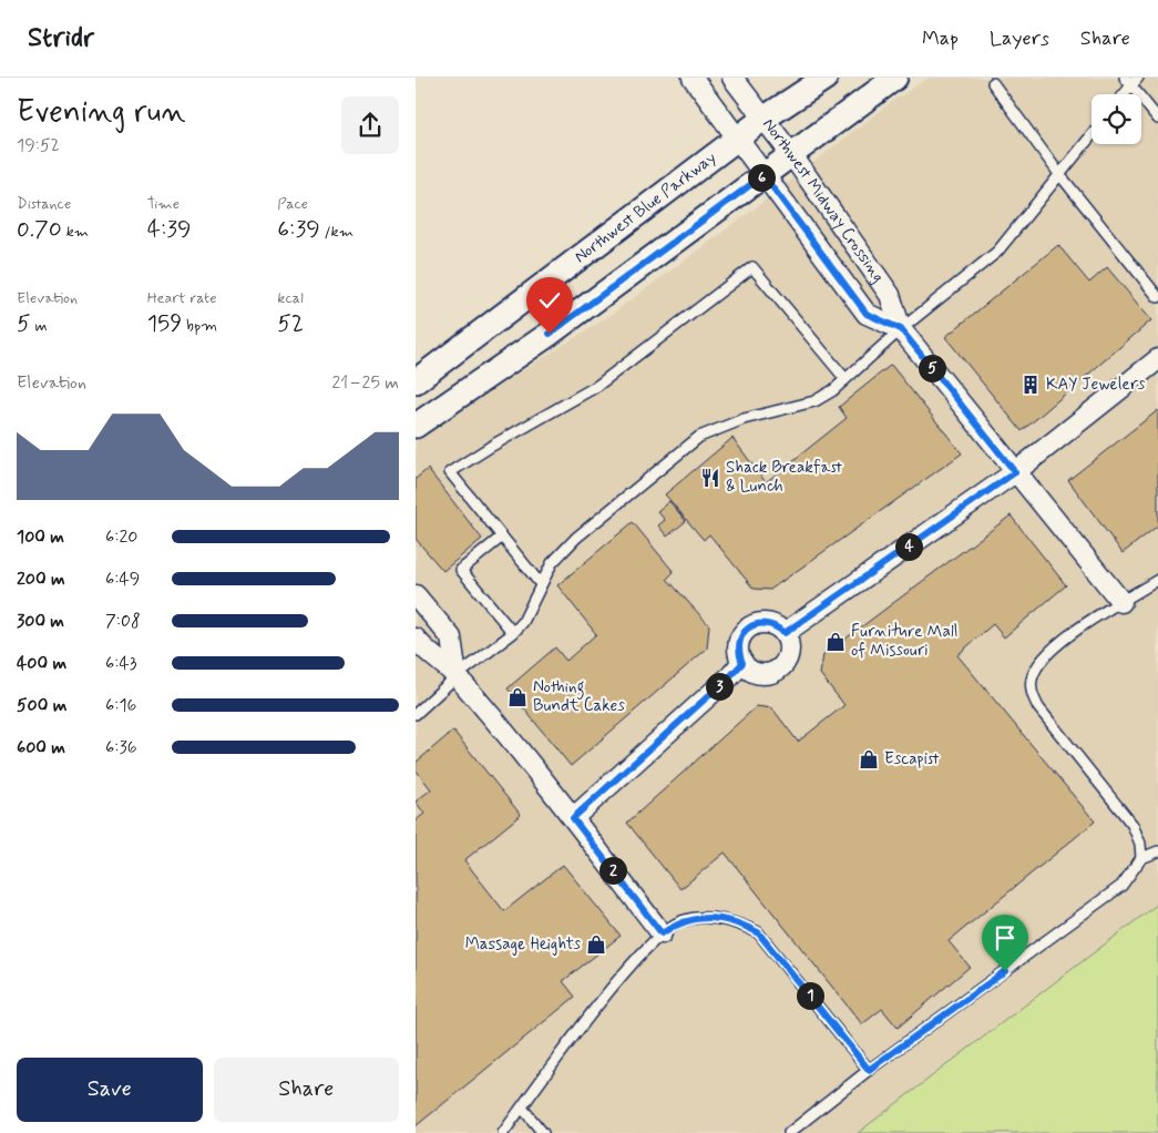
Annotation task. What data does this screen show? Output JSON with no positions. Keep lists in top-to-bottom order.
{
  "streets": {
    "street": ["Northwest Midway Crossing", "Northwest Blue Parkway"]
  },
  "crossings": [
    ["Northwest Midway Crossing", "Northwest Blue Parkway"]
  ],
  "places": {
    "building": ["KAY Jewelers"],
    "restaurant": ["Shack Breakfast & Lunch"],
    "shop": [
      "Furniture Mall of Missouri",
      "Nothing Bundt Cakes",
      "Escapist",
      "Massage Heights"
    ]
  },
  "page": {
    "header": "Stridr",
    "nav": ["Map", "Layers", "Share"],
    "heading": ["Evening run", "19:52"],
    "pins": [
      "6",
      "5",
      "4",
      "3",
      "2",
      "1"
    ],
    "stats": [
      ["Distance", "0.70 km"],
      ["Time", "4:39"],
      ["Pace", "6:39 /km"],
      ["Elevation", "5 m"],
      ["Heart rate", "159 bpm"],
      ["kcal", "52"]
    ],
    "chart": ["Elevation", "21–25 m"],
    "list": [
      {
        "name": "100 m",
        "note": "6:20"
      },
      {
        "name": "200 m",
        "note": "6:49"
      },
      {
        "name": "300 m",
        "note": "7:08"
      },
      {
        "name": "400 m",
        "note": "6:43"
      },
      {
        "name": "500 m",
        "note": "6:16"
      },
      {
        "name": "600 m",
        "note": "6:36"
      }
    ],
    "buttons": ["Save", "Share"]
  }
}
